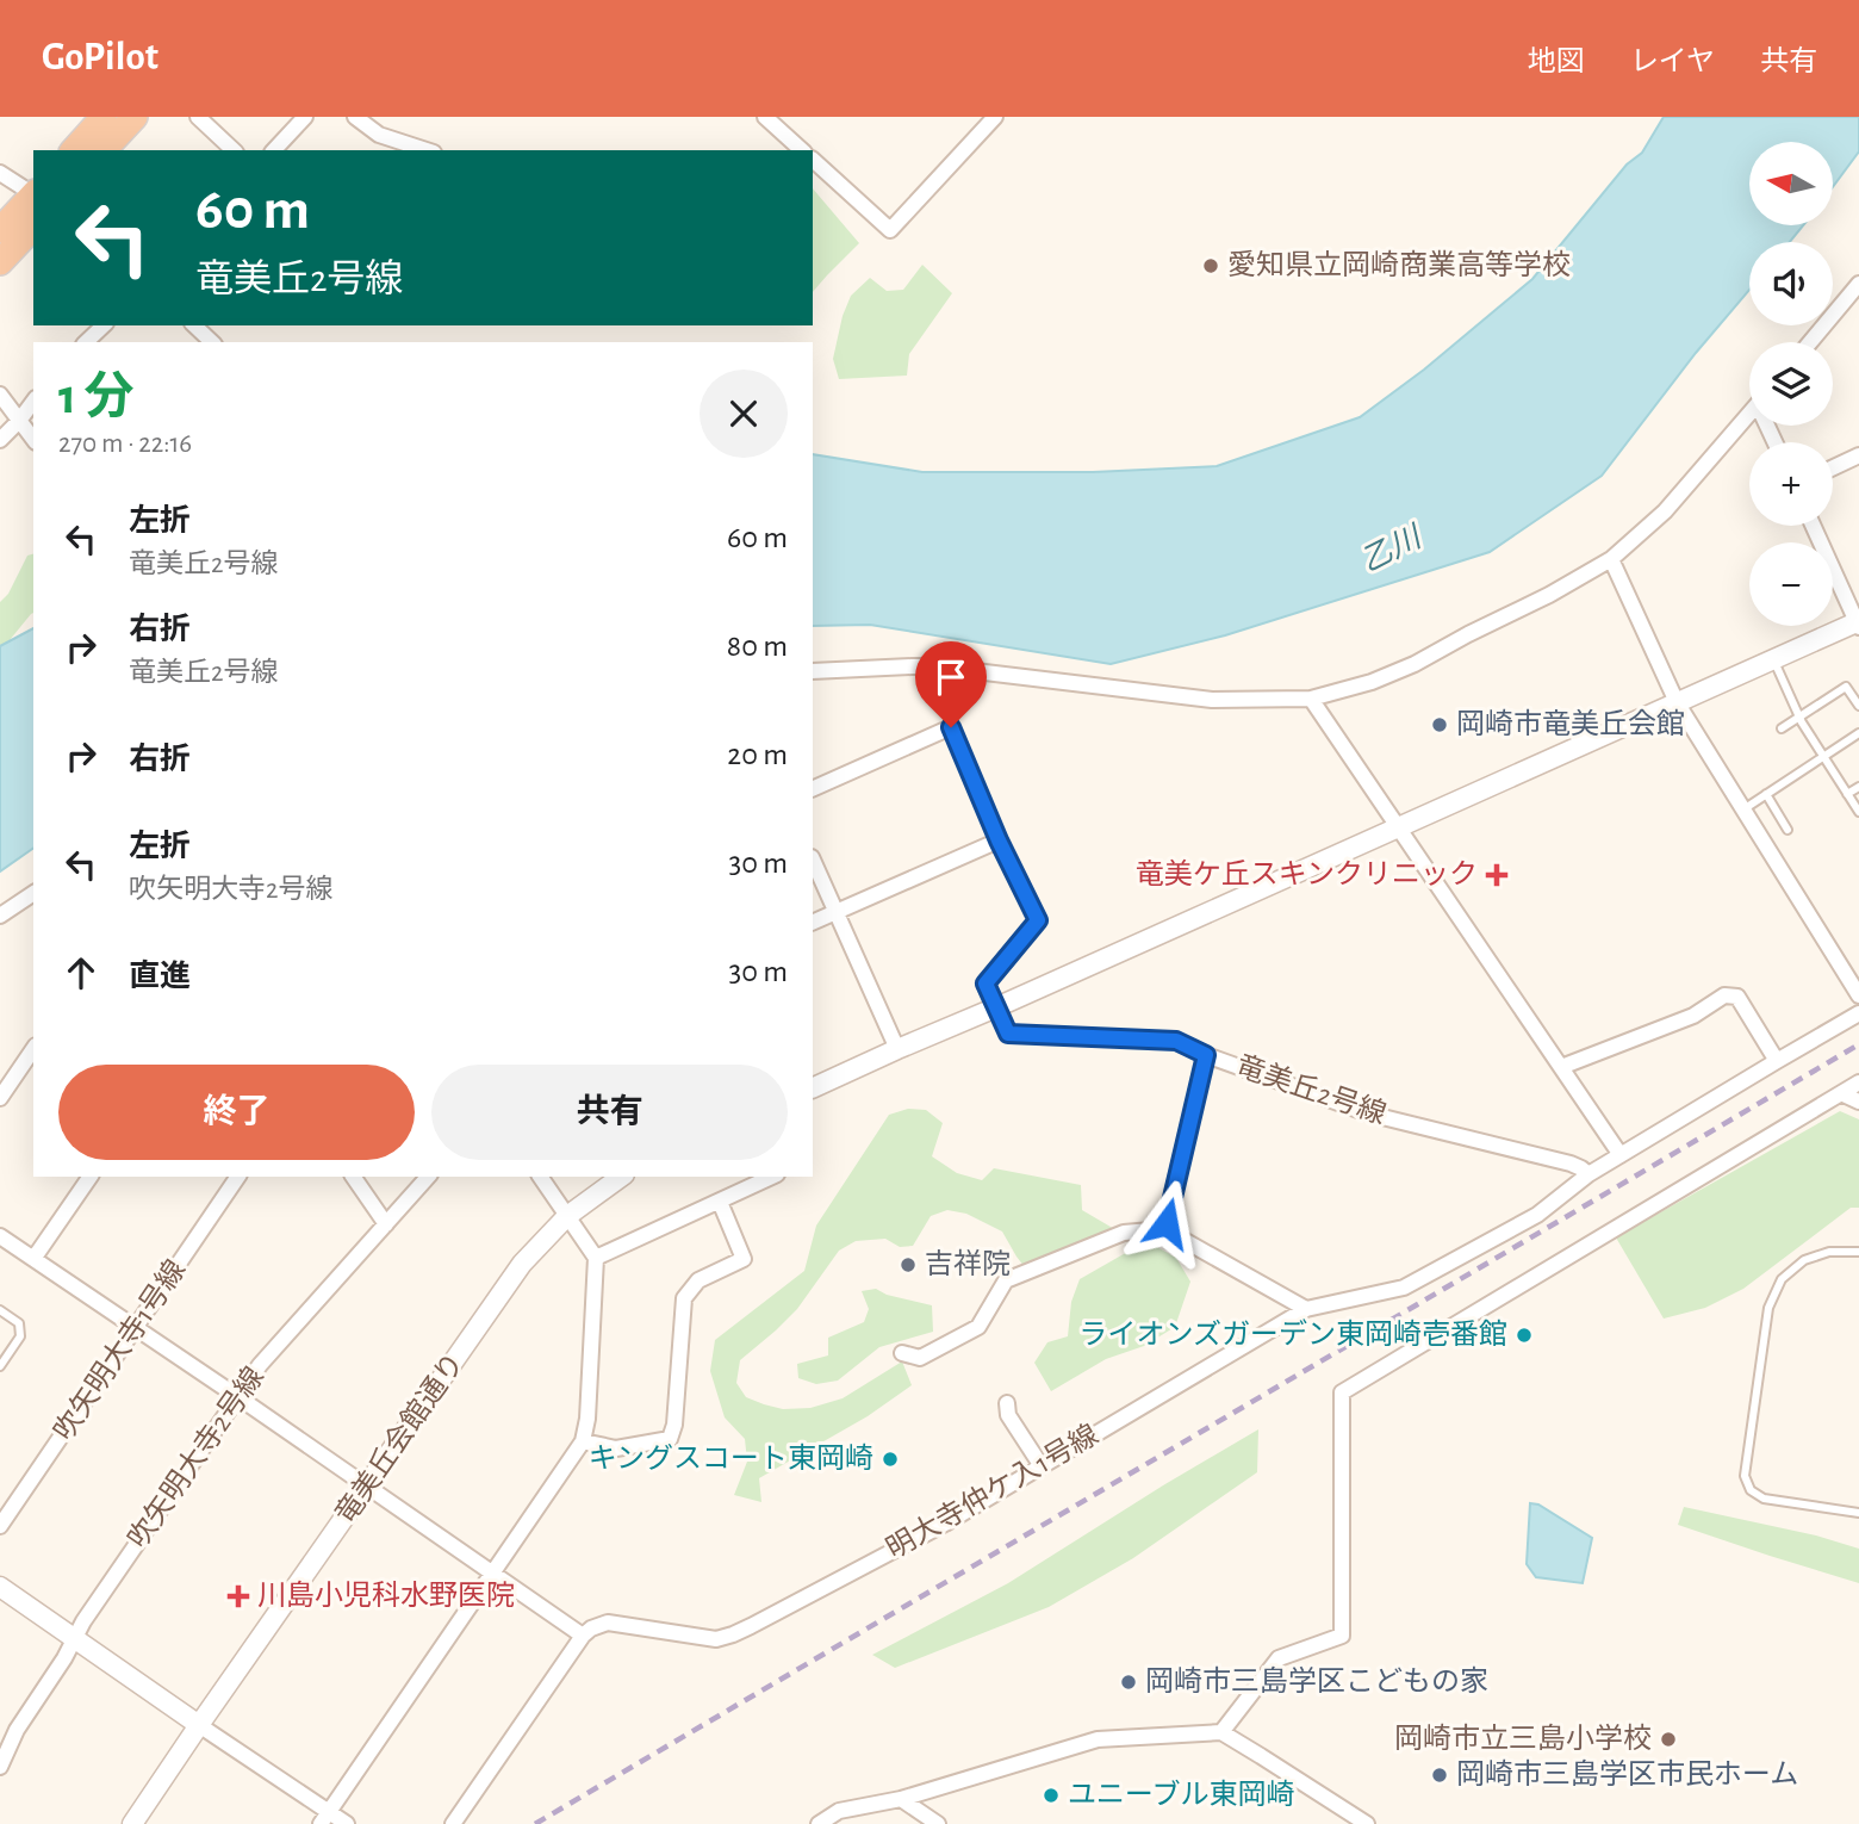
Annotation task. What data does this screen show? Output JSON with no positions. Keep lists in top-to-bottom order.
{
  "streets": {
    "street": [
      "竜美丘2号線",
      "吹矢明大寺1号線",
      "竜美丘会館通り",
      "吹矢明大寺2号線",
      "明大寺仲ケ入1号線"
    ]
  },
  "crossings": [
    ["竜美丘2号線", "明大寺仲ケ入1号線"]
  ],
  "water": ["乙川"],
  "places": {
    "other": [
      "愛知県立岡崎商業高等学校",
      "岡崎市竜美丘会館",
      "吉祥院",
      "ライオンズガーデン東岡崎壱番館",
      "キングスコート東岡崎",
      "岡崎市三島学区こどもの家",
      "岡崎市立三島小学校",
      "岡崎市三島学区市民ホーム",
      "ユニーブル東岡崎"
    ],
    "health": ["竜美ケ丘スキンクリニック", "川島小児科水野医院"]
  },
  "north": "left",
  "page": {
    "header": "GoPilot",
    "nav": ["地図", "レイヤ", "共有"],
    "map_buttons": ["+", "−"],
    "turn": ["60 m", "竜美丘2号線"],
    "heading": ["1 分", "270 m · 22:16"],
    "list": [
      {
        "name": "左折",
        "note": "竜美丘2号線",
        "value": "60 m"
      },
      {
        "name": "右折",
        "note": "竜美丘2号線",
        "value": "80 m"
      },
      {
        "name": "右折",
        "value": "20 m"
      },
      {
        "name": "左折",
        "note": "吹矢明大寺2号線",
        "value": "30 m"
      },
      {
        "name": "直進",
        "value": "30 m"
      }
    ],
    "buttons": ["終了", "共有"]
  }
}
